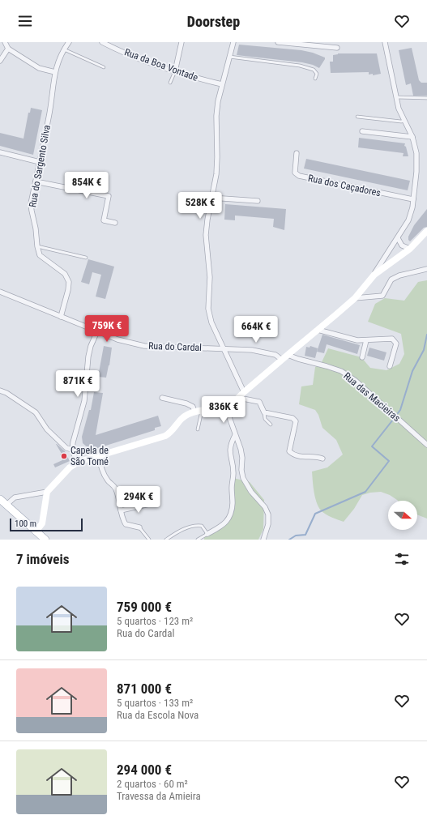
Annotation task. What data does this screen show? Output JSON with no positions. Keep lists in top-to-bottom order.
{
  "streets": {
    "street": [
      "Rua da Boa Vontade",
      "Rua do Sargento Silva",
      "Rua dos Caçadores",
      "Rua do Cardal",
      "Rua das Macieiras"
    ]
  },
  "crossings": [
    ["Rua do Sargento Silva", "Rua do Cardal"]
  ],
  "places": ["Capela de São Tomé"],
  "scale_bar": "100 m",
  "north": "right",
  "page": {
    "header": "Doorstep",
    "price": [
      "854K €",
      "528K €",
      "759K €",
      "664K €",
      "871K €",
      "836K €",
      "294K €"
    ],
    "scale": "100 m",
    "heading": "7 imóveis",
    "list": [
      {
        "name": "759 000 €",
        "note": "5 quartos · 123 m² · Rua do Cardal"
      },
      {
        "name": "871 000 €",
        "note": "5 quartos · 133 m² · Rua da Escola Nova"
      },
      {
        "name": "294 000 €",
        "note": "2 quartos · 60 m² · Travessa da Amieira"
      }
    ]
  }
}
